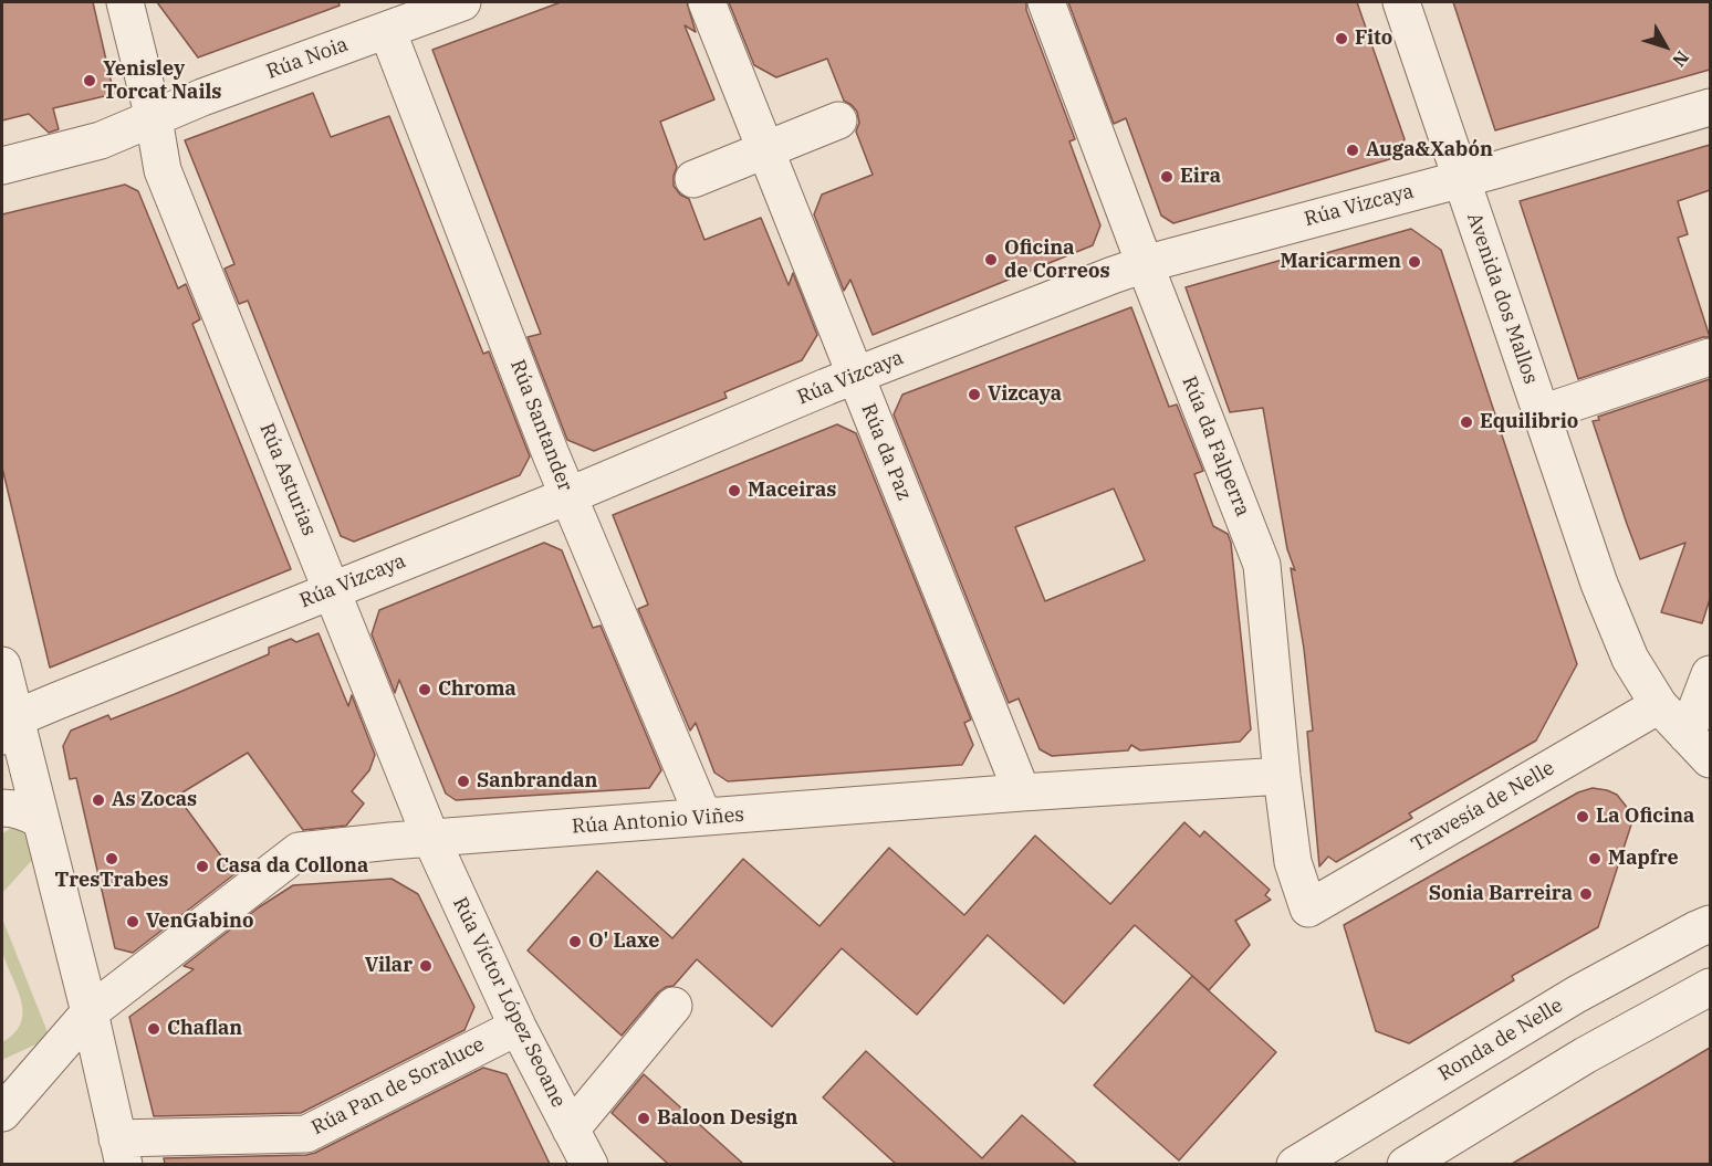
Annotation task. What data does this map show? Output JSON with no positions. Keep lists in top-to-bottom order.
{
  "streets": {
    "street": [
      "Rúa Noia",
      "Rúa Vizcaya",
      "Avenida dos Mallos",
      "Rúa Santander",
      "Rúa da Falperra",
      "Rúa da Paz",
      "Rúa Asturias",
      "Travesía de Nelle",
      "Rúa Antonio Viñes",
      "Rúa Víctor López Seoane",
      "Ronda de Nelle",
      "Rúa Pan de Soraluce"
    ]
  },
  "crossings": [
    ["Rúa Noia", "Rúa Santander"],
    ["Rúa Noia", "Rúa Asturias"],
    ["Rúa Vizcaya", "Avenida dos Mallos"],
    ["Rúa Vizcaya", "Rúa Santander"],
    ["Rúa Vizcaya", "Rúa da Falperra"],
    ["Rúa Vizcaya", "Rúa da Paz"],
    ["Rúa Vizcaya", "Rúa Asturias"],
    ["Avenida dos Mallos", "Travesía de Nelle"],
    ["Rúa Santander", "Rúa Antonio Viñes"],
    ["Rúa da Falperra", "Travesía de Nelle"],
    ["Rúa da Falperra", "Rúa Antonio Viñes"],
    ["Rúa da Paz", "Rúa Antonio Viñes"],
    ["Rúa Asturias", "Rúa Antonio Viñes"],
    ["Rúa Asturias", "Rúa Víctor López Seoane"],
    ["Rúa Antonio Viñes", "Rúa Víctor López Seoane"],
    ["Rúa Víctor López Seoane", "Rúa Pan de Soraluce"]
  ],
  "places": [
    "Fito",
    "Yenisley Torcat Nails",
    "Auga&Xabón",
    "Eira",
    "Oficina de Correos",
    "Maricarmen",
    "Vizcaya",
    "Equilibrio",
    "Maceiras",
    "Chroma",
    "Sanbrandan",
    "As Zocas",
    "La Oficina",
    "TresTrabes",
    "Mapfre",
    "Casa da Collona",
    "Sonia Barreira",
    "VenGabino",
    "O' Laxe",
    "Vilar",
    "Chaflan",
    "Baloon Design"
  ],
  "north": "bottom right"
}
